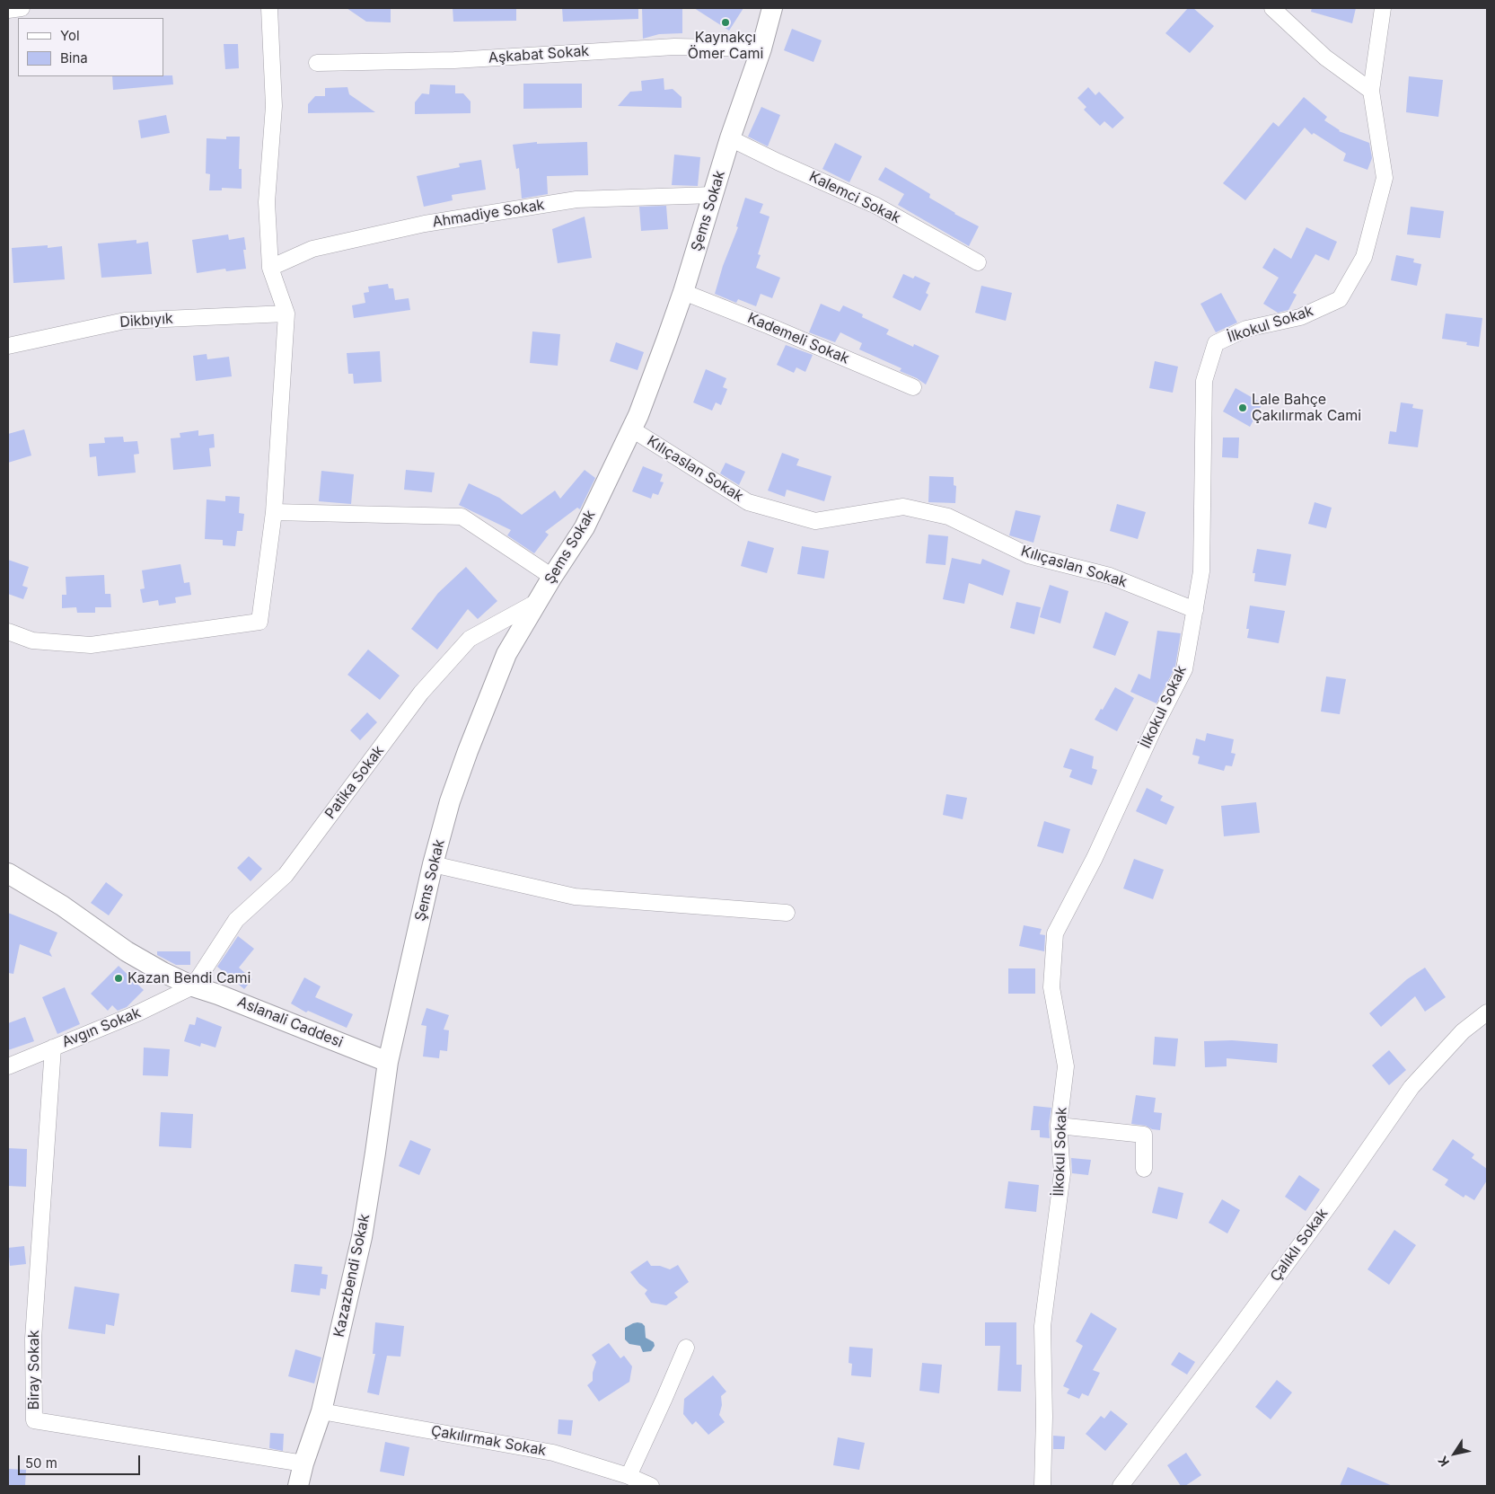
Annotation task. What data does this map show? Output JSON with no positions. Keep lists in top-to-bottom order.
{
  "streets": {
    "street": [
      "Aşkabat Sokak",
      "Kalemci Sokak",
      "Şems Sokak",
      "Ahmadiye Sokak",
      "Dikbıyık",
      "İlkokul Sokak",
      "Kademeli Sokak",
      "Kılıçaslan Sokak",
      "Patika Sokak",
      "Aslanali Caddesi",
      "Avgın Sokak",
      "Çalıklı Sokak",
      "Kazazbendi Sokak",
      "Biray Sokak",
      "Çakılırmak Sokak"
    ]
  },
  "crossings": [
    ["Aşkabat Sokak", "Şems Sokak"],
    ["Kalemci Sokak", "Şems Sokak"],
    ["Şems Sokak", "Ahmadiye Sokak"],
    ["Şems Sokak", "Kademeli Sokak"],
    ["Şems Sokak", "Kılıçaslan Sokak"],
    ["Şems Sokak", "Patika Sokak"],
    ["Şems Sokak", "Aslanali Caddesi"],
    ["Şems Sokak", "Kazazbendi Sokak"],
    ["İlkokul Sokak", "Kılıçaslan Sokak"],
    ["Patika Sokak", "Aslanali Caddesi"],
    ["Patika Sokak", "Avgın Sokak"],
    ["Aslanali Caddesi", "Avgın Sokak"],
    ["Aslanali Caddesi", "Kazazbendi Sokak"],
    ["Avgın Sokak", "Biray Sokak"],
    ["Kazazbendi Sokak", "Biray Sokak"],
    ["Kazazbendi Sokak", "Çakılırmak Sokak"]
  ],
  "places": ["Kaynakçı Ömer Cami", "Lale Bahçe Çakılırmak Cami", "Kazan Bendi Cami"],
  "legend": ["Yol", "Bina"],
  "scale_bar": "50 m",
  "north": "bottom left"
}
